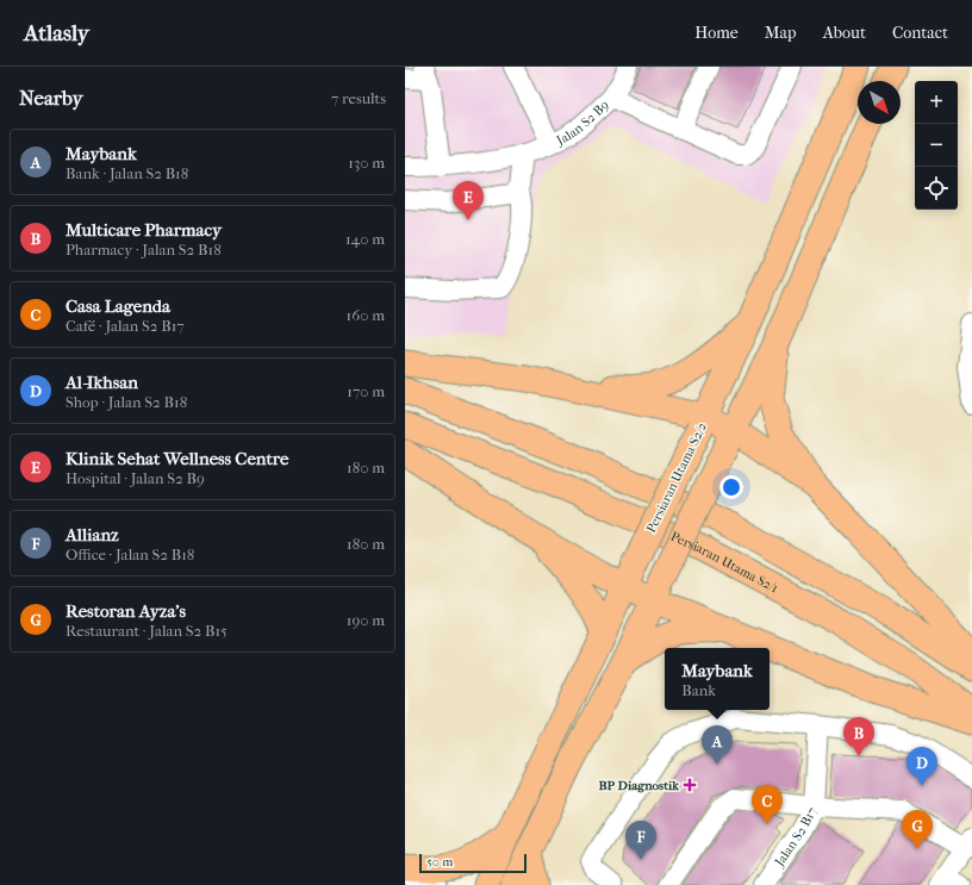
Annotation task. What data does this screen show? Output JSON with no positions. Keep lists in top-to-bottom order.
{
  "streets": {
    "main road": ["Persiaran Utama S2/2", "Persiaran Utama S2/1"],
    "street": ["Jalan S2 B9", "Jalan S2 B17"]
  },
  "places": {
    "health": ["BP Diagnostik"]
  },
  "scale_bar": "50 m",
  "north": "bottom right",
  "page": {
    "header": "Atlasly",
    "nav": [
      "Home",
      "Map",
      "About",
      "Contact"
    ],
    "heading": ["Nearby", "7 results"],
    "map_buttons": ["+", "−"],
    "list": [
      {
        "mark": "A",
        "name": "Maybank",
        "note": "Bank · Jalan S2 B18",
        "value": "130 m"
      },
      {
        "mark": "B",
        "name": "Multicare Pharmacy",
        "note": "Pharmacy · Jalan S2 B18",
        "value": "140 m"
      },
      {
        "mark": "C",
        "name": "Casa Lagenda",
        "note": "Café · Jalan S2 B17",
        "value": "160 m"
      },
      {
        "mark": "D",
        "name": "Al-Ikhsan",
        "note": "Shop · Jalan S2 B18",
        "value": "170 m"
      },
      {
        "mark": "E",
        "name": "Klinik Sehat Wellness Centre",
        "note": "Hospital · Jalan S2 B9",
        "value": "180 m"
      },
      {
        "mark": "F",
        "name": "Allianz",
        "note": "Office · Jalan S2 B18",
        "value": "180 m"
      },
      {
        "mark": "G",
        "name": "Restoran Ayza's",
        "note": "Restaurant · Jalan S2 B15",
        "value": "190 m"
      }
    ],
    "pins": [
      "E",
      "B",
      "A",
      "D",
      "C",
      "G",
      "F"
    ],
    "popup": ["Maybank", "Bank"],
    "scale": "50 m"
  }
}
